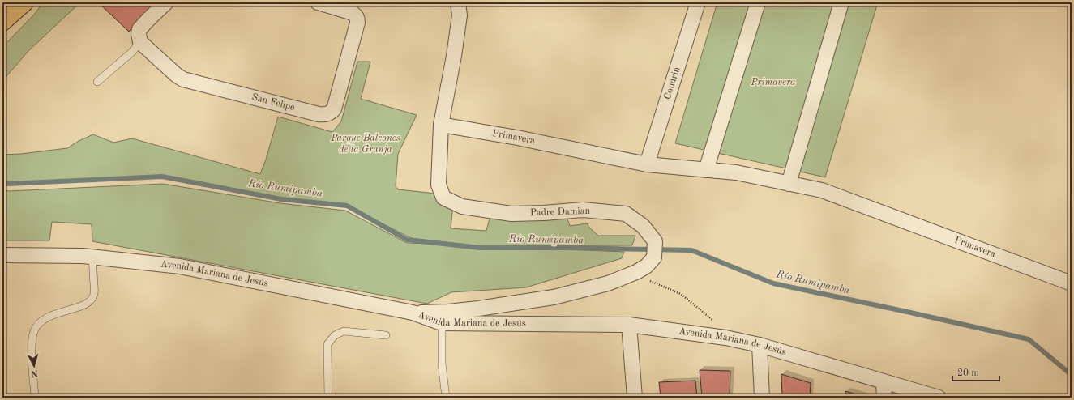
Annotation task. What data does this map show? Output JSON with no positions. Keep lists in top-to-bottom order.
{
  "streets": {
    "street": [
      "Coudrin",
      "San Felipe",
      "Primavera",
      "Padre Damian",
      "Avenida Mariana de Jesús"
    ]
  },
  "crossings": [
    ["Coudrin", "Primavera"],
    ["Primavera", "Padre Damian"],
    ["Padre Damian", "Avenida Mariana de Jesús"]
  ],
  "water": ["Río Rumipamba"],
  "parks": ["Primavera", "Parque Balcones de la Granja"],
  "scale_bar": "20 m",
  "north": "bottom"
}
